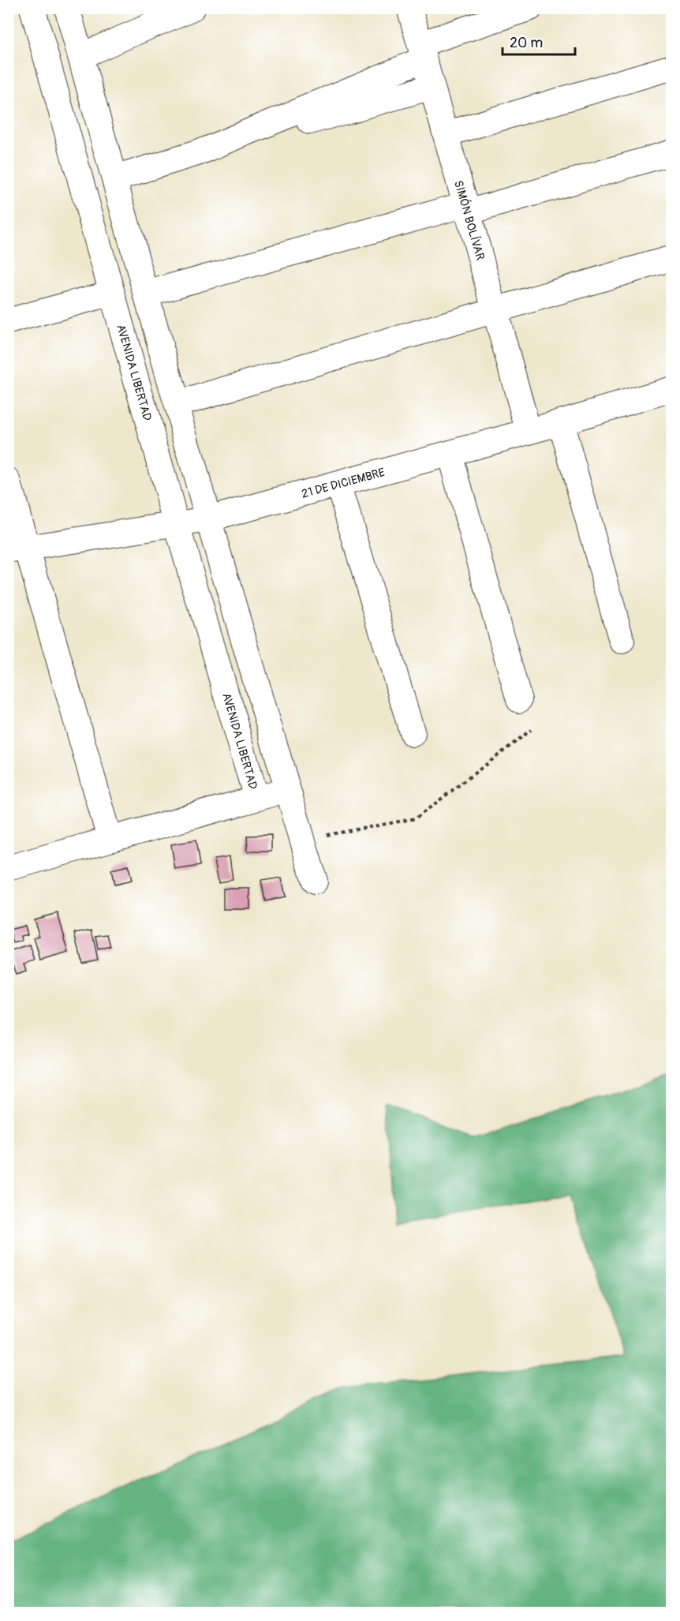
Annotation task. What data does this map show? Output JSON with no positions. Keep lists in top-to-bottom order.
{
  "streets": {
    "street": ["SIMÓN BOLÍVAR", "AVENIDA LIBERTAD", "21 DE DICIEMBRE"]
  },
  "crossings": [
    ["SIMÓN BOLÍVAR", "21 DE DICIEMBRE"],
    ["AVENIDA LIBERTAD", "21 DE DICIEMBRE"]
  ],
  "scale_bar": "20 m"
}
